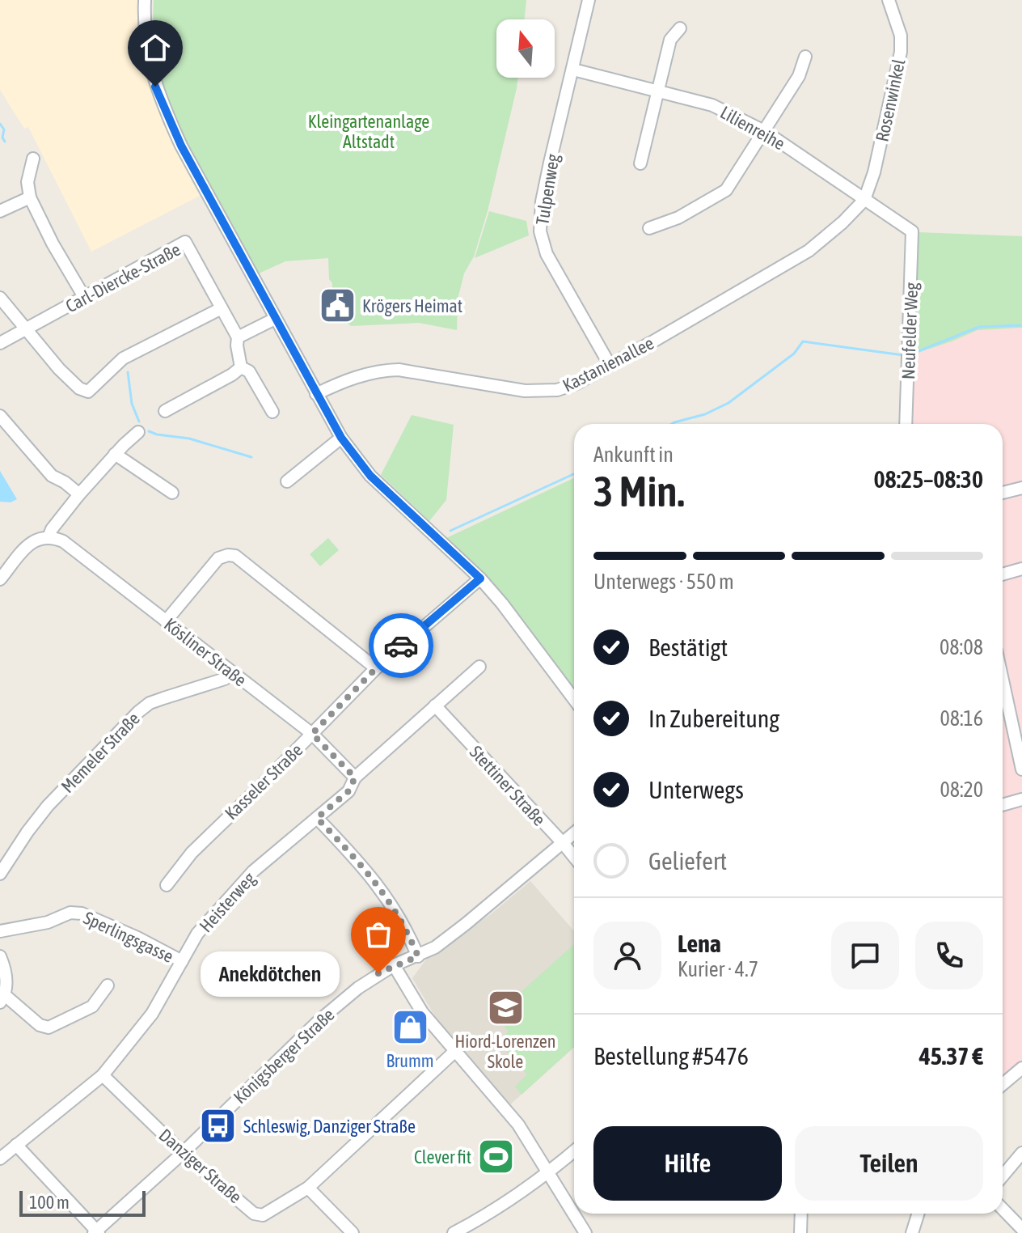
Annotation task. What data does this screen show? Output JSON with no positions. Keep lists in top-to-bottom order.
{
  "streets": {
    "street": [
      "Rosenwinkel",
      "Lilienreihe",
      "Tulpenweg",
      "Carl-Diercke-Straße",
      "Neufelder Weg",
      "Kastanienallee",
      "Kösliner Straße",
      "Memeler Straße",
      "Kasseler Straße",
      "Stettiner Straße",
      "Heisterweg",
      "Sperlingsgasse",
      "Königsberger Straße",
      "Danziger Straße"
    ]
  },
  "crossings": [
    ["Rosenwinkel", "Lilienreihe"],
    ["Rosenwinkel", "Kastanienallee"],
    ["Lilienreihe", "Tulpenweg"],
    ["Lilienreihe", "Neufelder Weg"],
    ["Lilienreihe", "Kastanienallee"],
    ["Tulpenweg", "Kastanienallee"],
    ["Kösliner Straße", "Memeler Straße"],
    ["Kösliner Straße", "Kasseler Straße"],
    ["Kösliner Straße", "Heisterweg"],
    ["Stettiner Straße", "Heisterweg"],
    ["Stettiner Straße", "Königsberger Straße"],
    ["Heisterweg", "Sperlingsgasse"],
    ["Heisterweg", "Danziger Straße"],
    ["Königsberger Straße", "Danziger Straße"]
  ],
  "parks": ["Kleingartenanlage Altstadt"],
  "places": {
    "public building": ["Krögers Heimat"],
    "other": ["Anekdötchen"],
    "school or university": ["Hiord-Lorenzen Skole"],
    "shop": ["Brumm"],
    "bus stop": ["Schleswig, Danziger Straße"],
    "sports": ["Clever fit"]
  },
  "scale_bar": "100 m",
  "north": "top",
  "page": {
    "heading": ["3 Min.", "Ankunft in", "08:25–08:30"],
    "panel": [
      "Lena",
      "Kurier · 4.7",
      "Bestellung #5476",
      "45.37 €"
    ],
    "bar": "Unterwegs · 550 m",
    "list": [
      ["Bestätigt", "08:08"],
      ["In Zubereitung", "08:16"],
      ["Unterwegs", "08:20"],
      "Geliefert"
    ],
    "bubble": "Anekdötchen",
    "buttons": ["Hilfe", "Teilen"],
    "scale": "100 m"
  }
}
